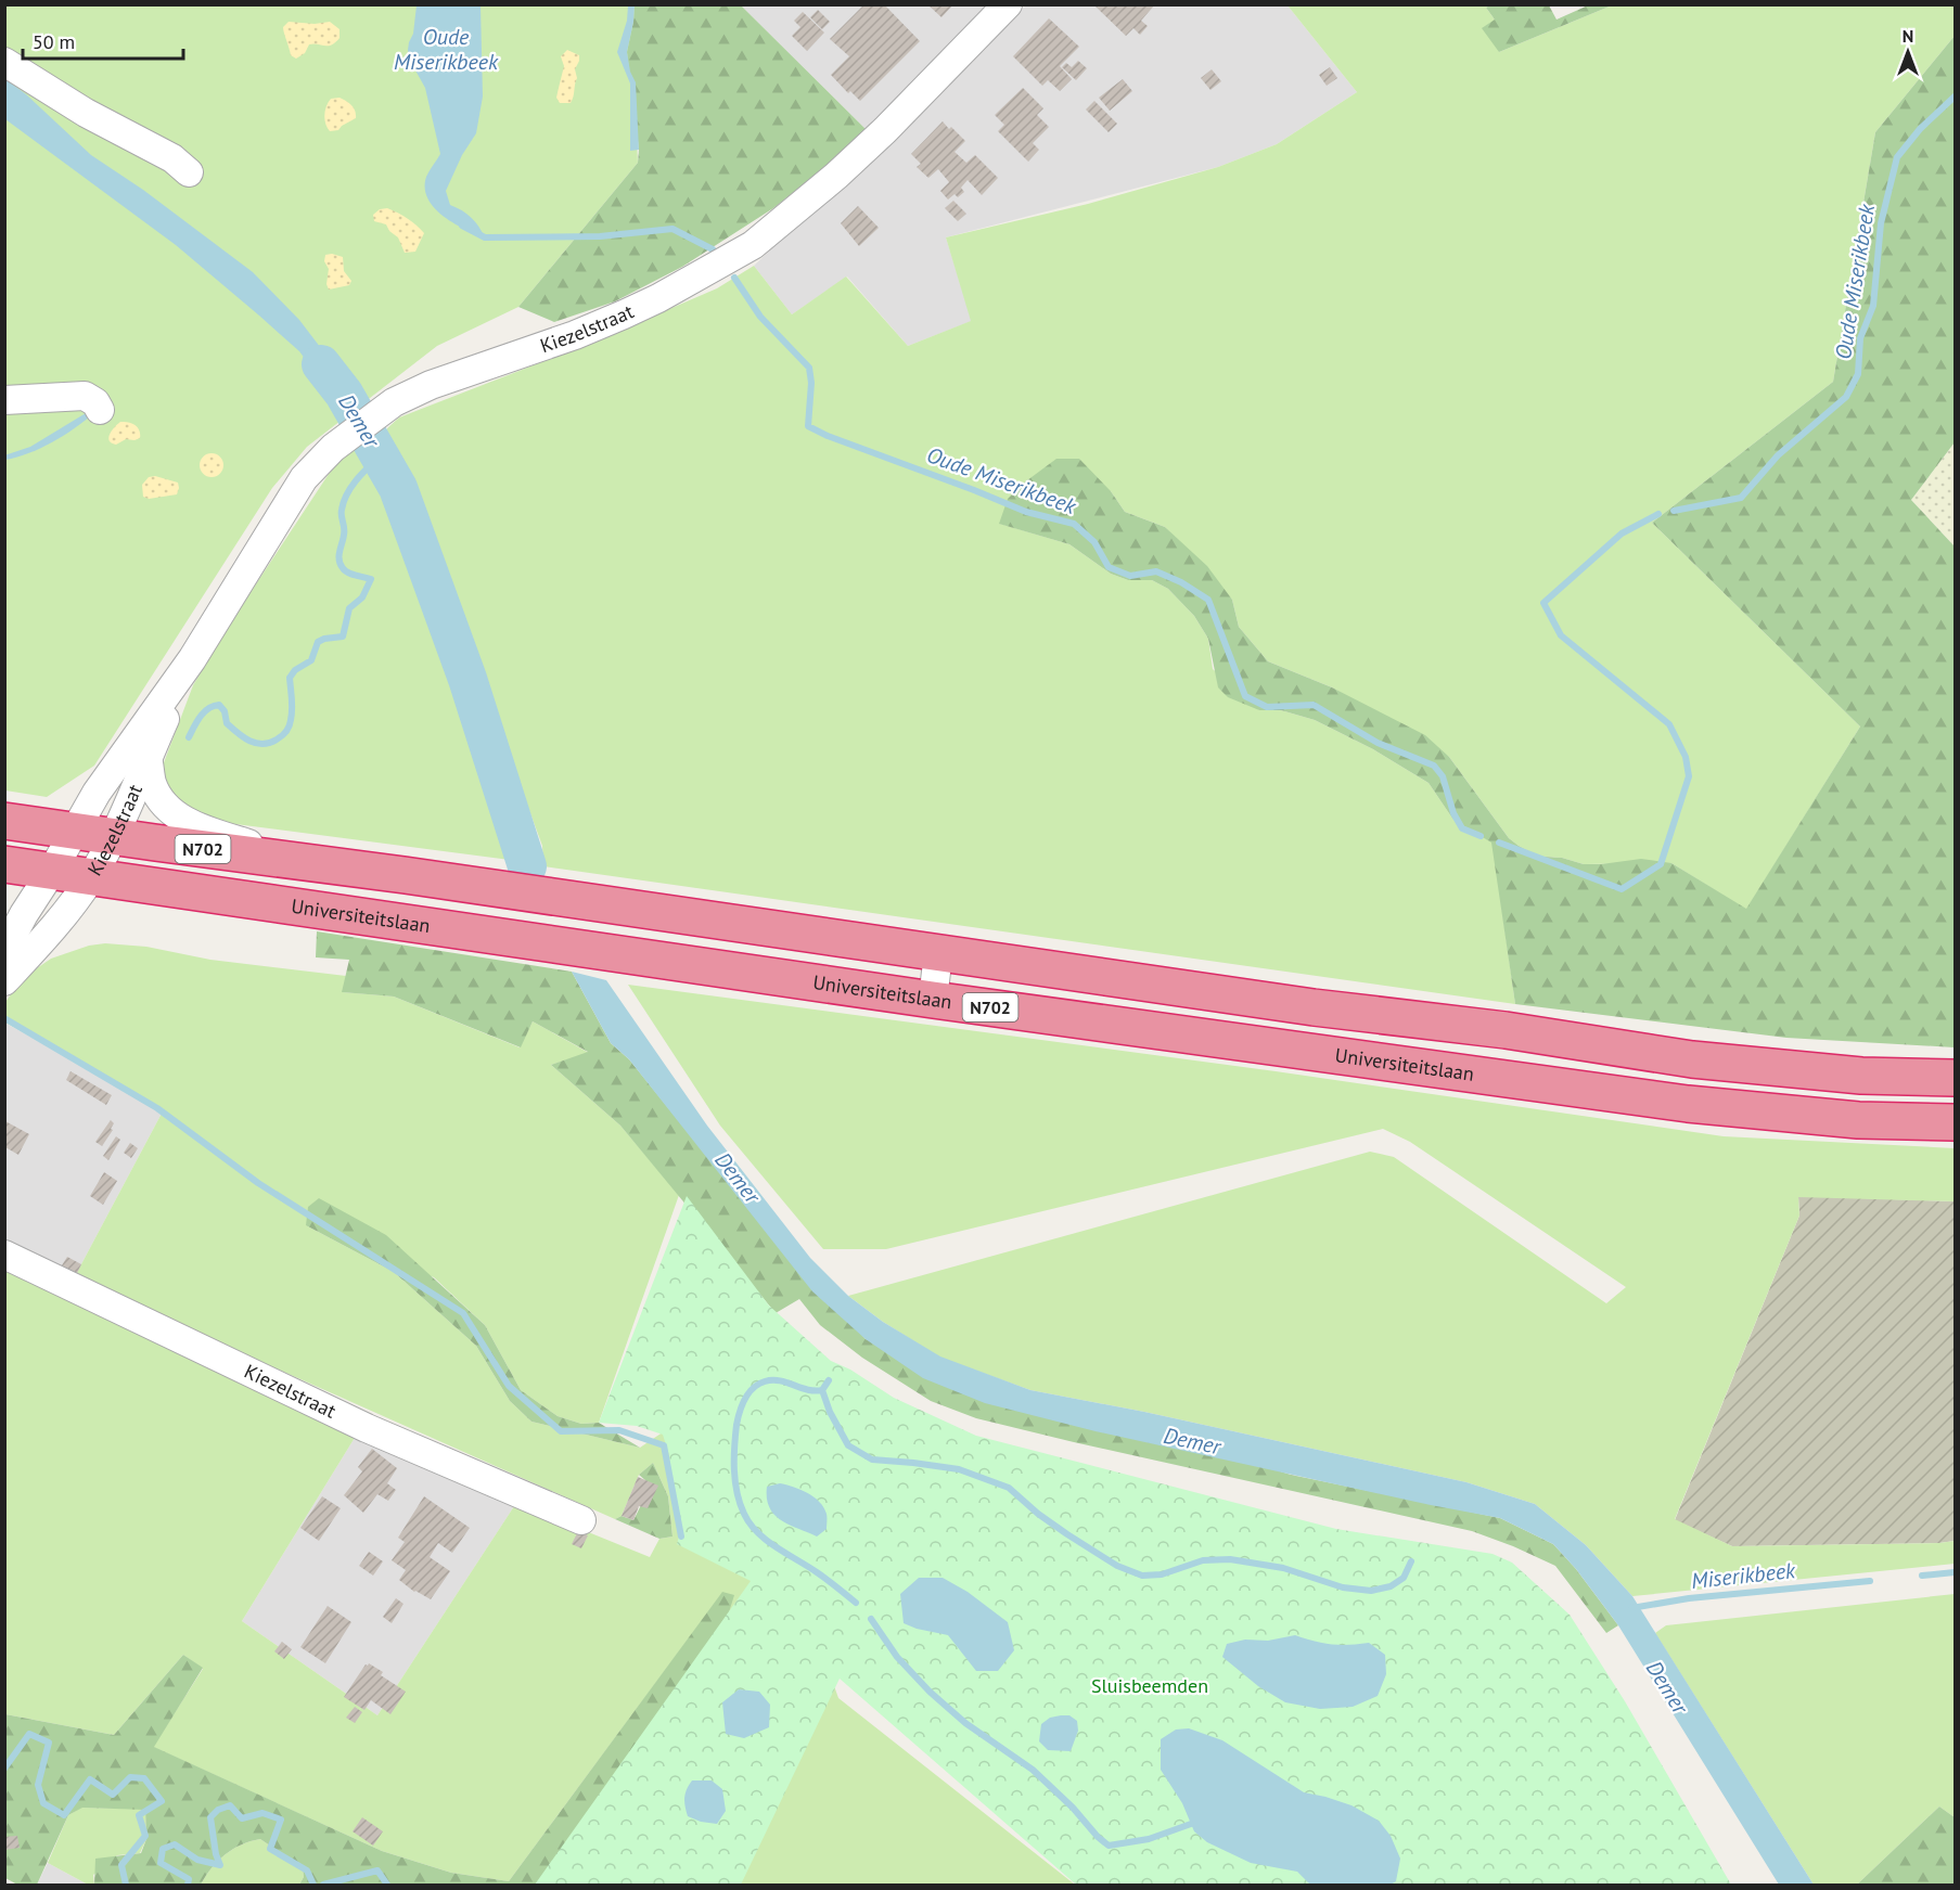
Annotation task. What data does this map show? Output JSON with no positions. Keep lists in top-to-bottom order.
{
  "streets": {
    "highway": ["N702", "Universiteitslaan"],
    "street": ["Kiezelstraat"]
  },
  "crossings": [
    ["Kiezelstraat", "N702"],
    ["Kiezelstraat", "Universiteitslaan"]
  ],
  "water": ["Oude Miserikbeek", "Demer", "Miserikbeek"],
  "parks": ["Sluisbeemden"],
  "scale_bar": "50 m",
  "north": "top"
}
